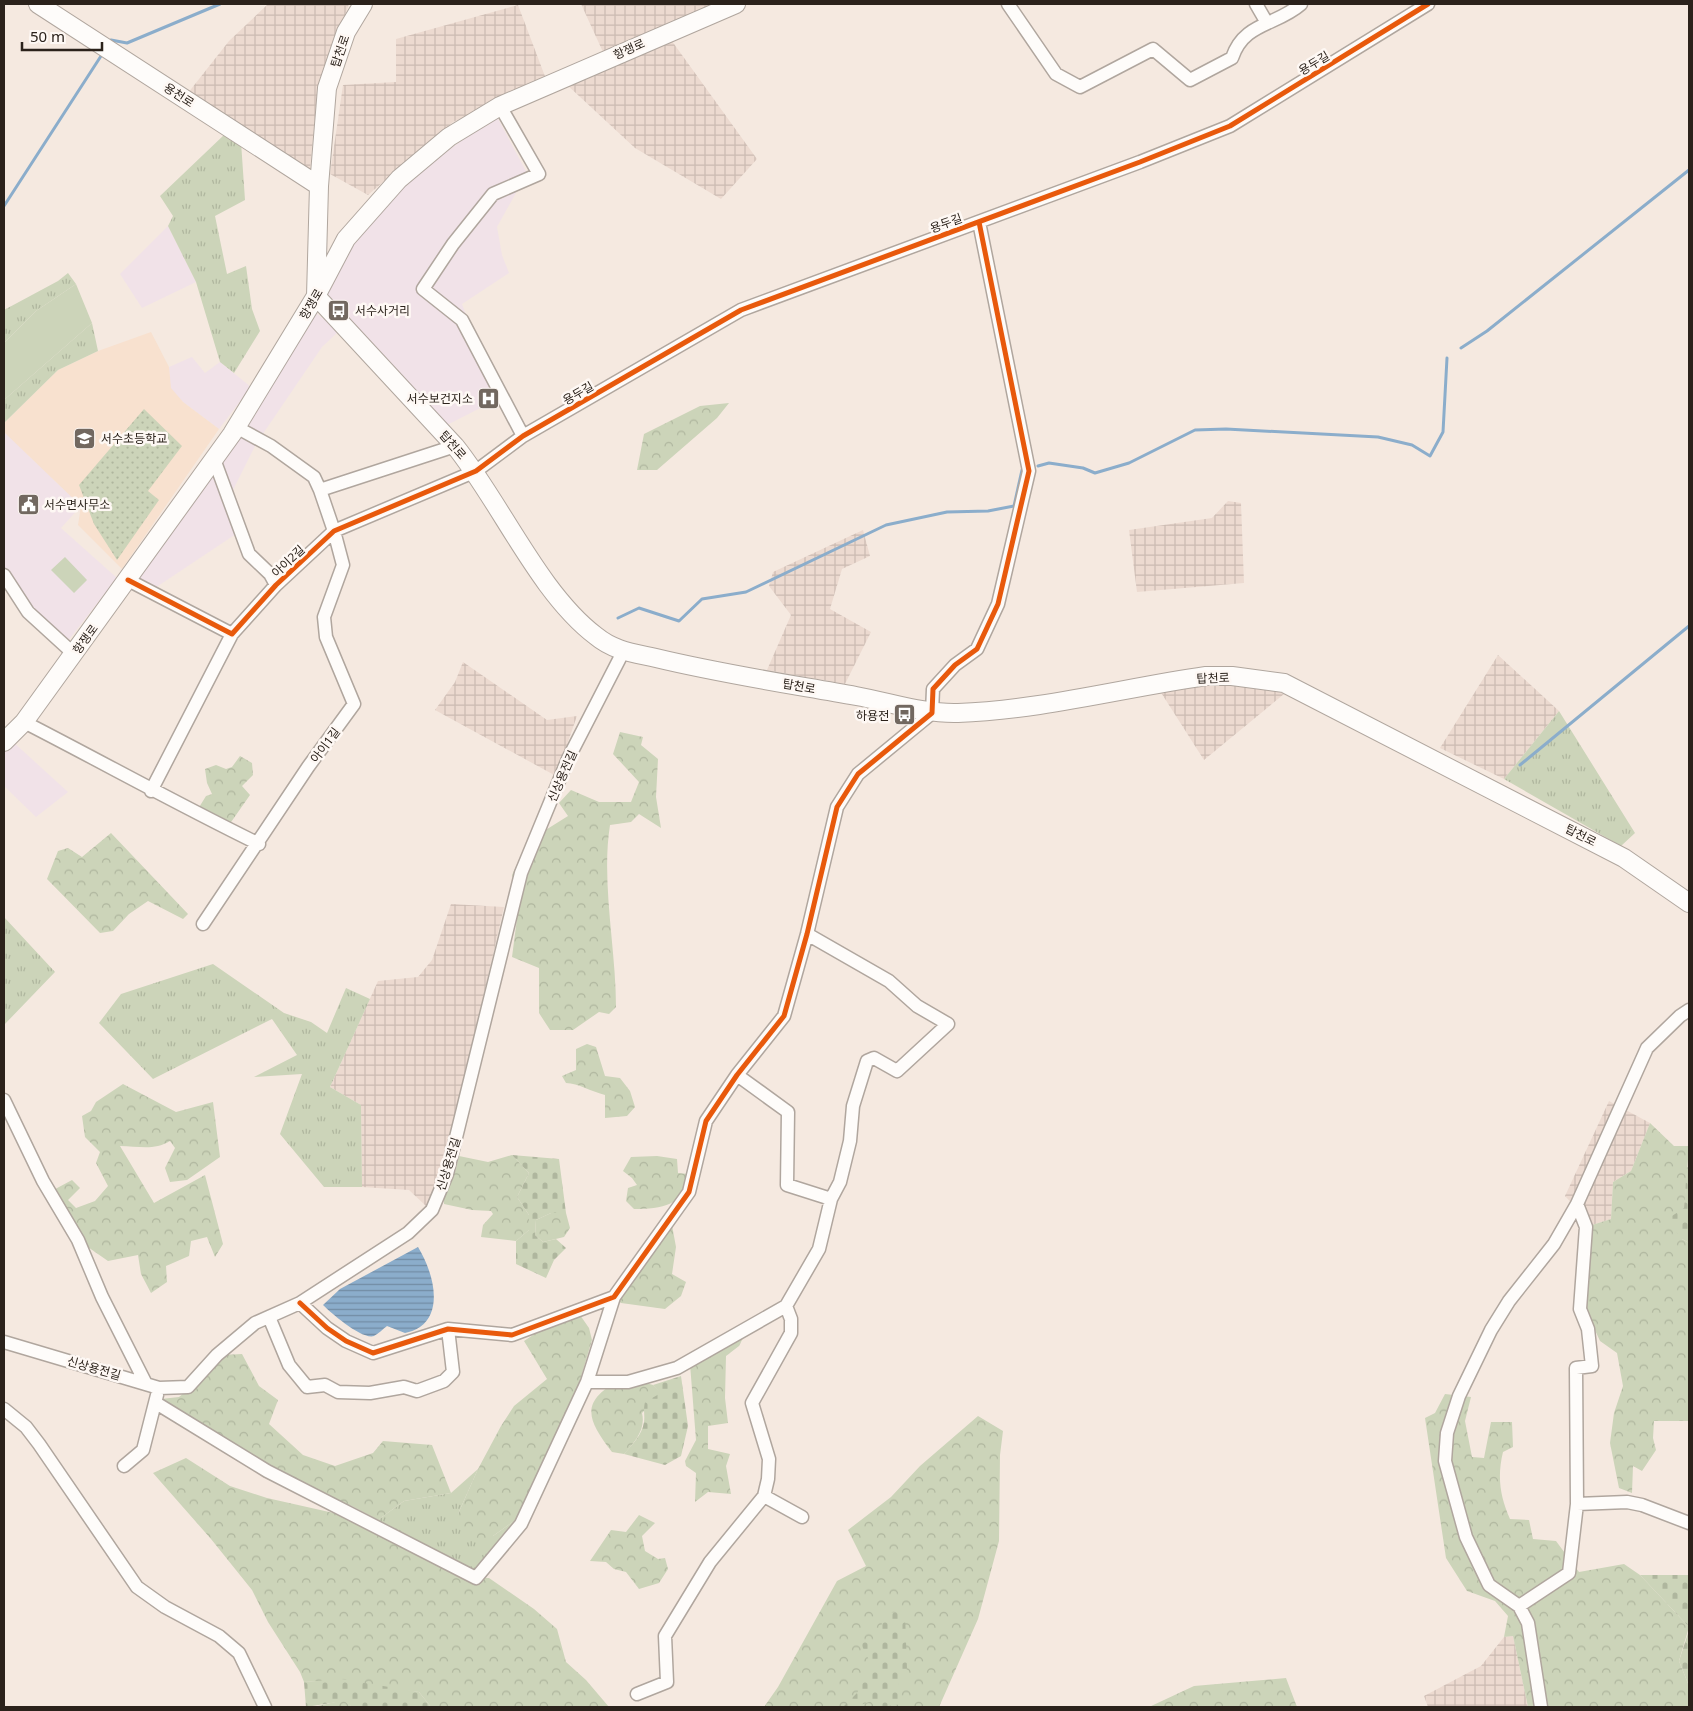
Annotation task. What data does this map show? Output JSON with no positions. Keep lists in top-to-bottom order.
{
  "streets": {
    "main road": ["항쟁로", "탑천로", "용천로"],
    "street": [
      "용두길",
      "아이2길",
      "아이1길",
      "신상용전길"
    ]
  },
  "crossings": [
    ["항쟁로", "탑천로"],
    ["항쟁로", "아이2길"],
    ["항쟁로", "아이1길"],
    ["탑천로", "용두길"],
    ["탑천로", "용천로"],
    ["탑천로", "아이2길"],
    ["탑천로", "신상용전길"],
    ["용두길", "아이2길"],
    ["아이2길", "아이1길"]
  ],
  "places": {
    "bus stop": ["서수사거리", "하용전"],
    "hospital": ["서수보건지소"],
    "school or university": ["서수초등학교"],
    "public building": ["서수면사무소"]
  },
  "scale_bar": "50 m"
}
